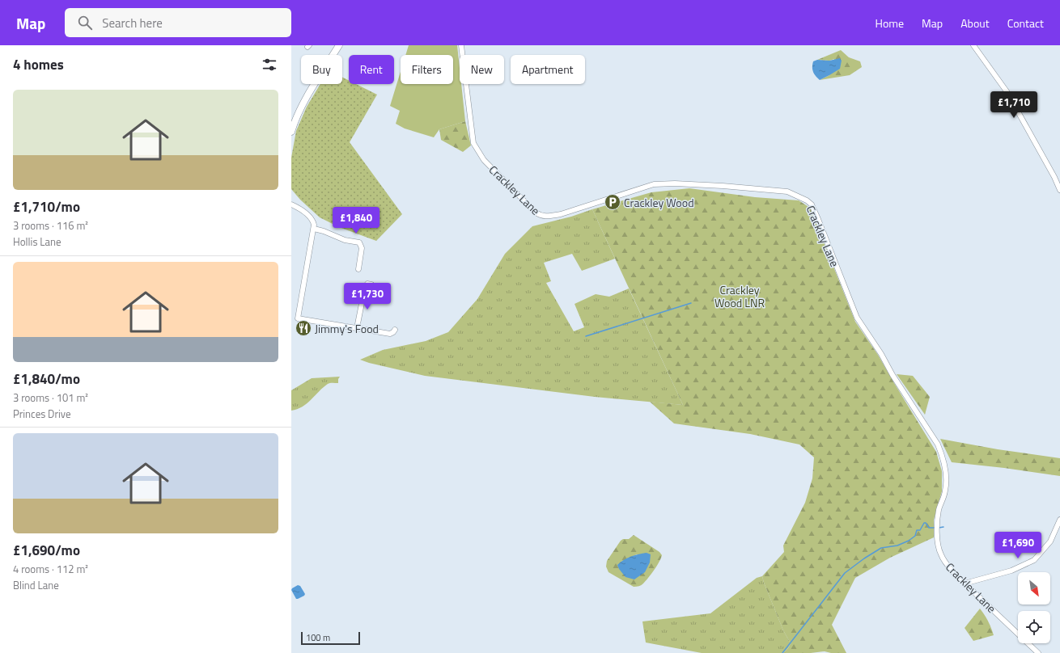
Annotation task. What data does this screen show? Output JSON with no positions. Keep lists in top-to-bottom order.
{
  "streets": {
    "street": ["Crackley Lane"]
  },
  "parks": ["Crackley Wood LNR"],
  "places": {
    "parking": ["Crackley Wood"],
    "restaurant": ["Jimmy's Food"]
  },
  "scale_bar": "100 m",
  "north": "bottom right",
  "page": {
    "header": "Map",
    "search": "Search here",
    "nav": [
      "Home",
      "Map",
      "About",
      "Contact"
    ],
    "heading": "4 homes",
    "chip": [
      "Buy",
      "Rent",
      "Filters",
      "New",
      "Apartment"
    ],
    "list": [
      {
        "name": "£1,710/mo",
        "note": "3 rooms · 116 m² · Hollis Lane"
      },
      {
        "name": "£1,840/mo",
        "note": "3 rooms · 101 m² · Princes Drive"
      },
      {
        "name": "£1,690/mo",
        "note": "4 rooms · 112 m² · Blind Lane"
      }
    ],
    "price": [
      "£1,710",
      "£1,840",
      "£1,730",
      "£1,690"
    ],
    "scale": "100 m"
  }
}
